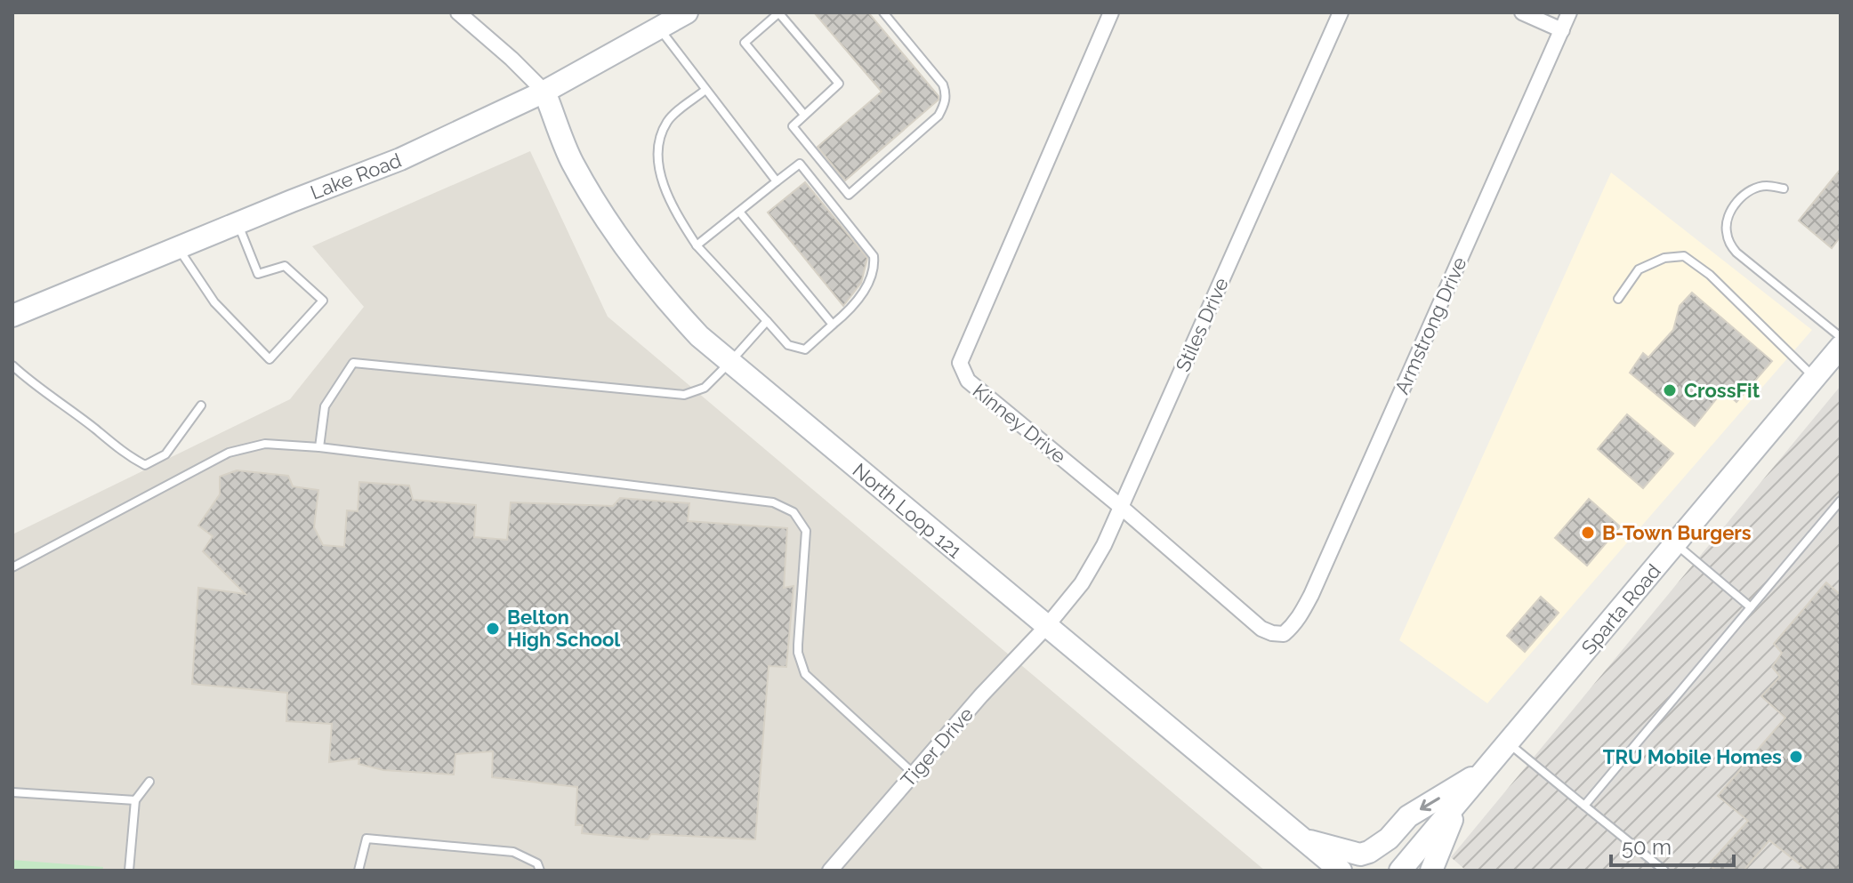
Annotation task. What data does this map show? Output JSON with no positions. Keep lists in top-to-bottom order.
{
  "streets": {
    "main road": ["Lake Road", "North Loop 121", "Sparta Road"],
    "street": [
      "Stiles Drive",
      "Armstrong Drive",
      "Kinney Drive",
      "Tiger Drive"
    ]
  },
  "crossings": [
    ["Lake Road", "North Loop 121"],
    ["Stiles Drive", "Kinney Drive"],
    ["Stiles Drive", "North Loop 121"],
    ["Stiles Drive", "Tiger Drive"],
    ["Armstrong Drive", "Kinney Drive"],
    ["North Loop 121", "Tiger Drive"]
  ],
  "places": [
    "CrossFit",
    "B-Town Burgers",
    "Belton High School",
    "TRU Mobile Homes"
  ],
  "scale_bar": "50 m"
}
